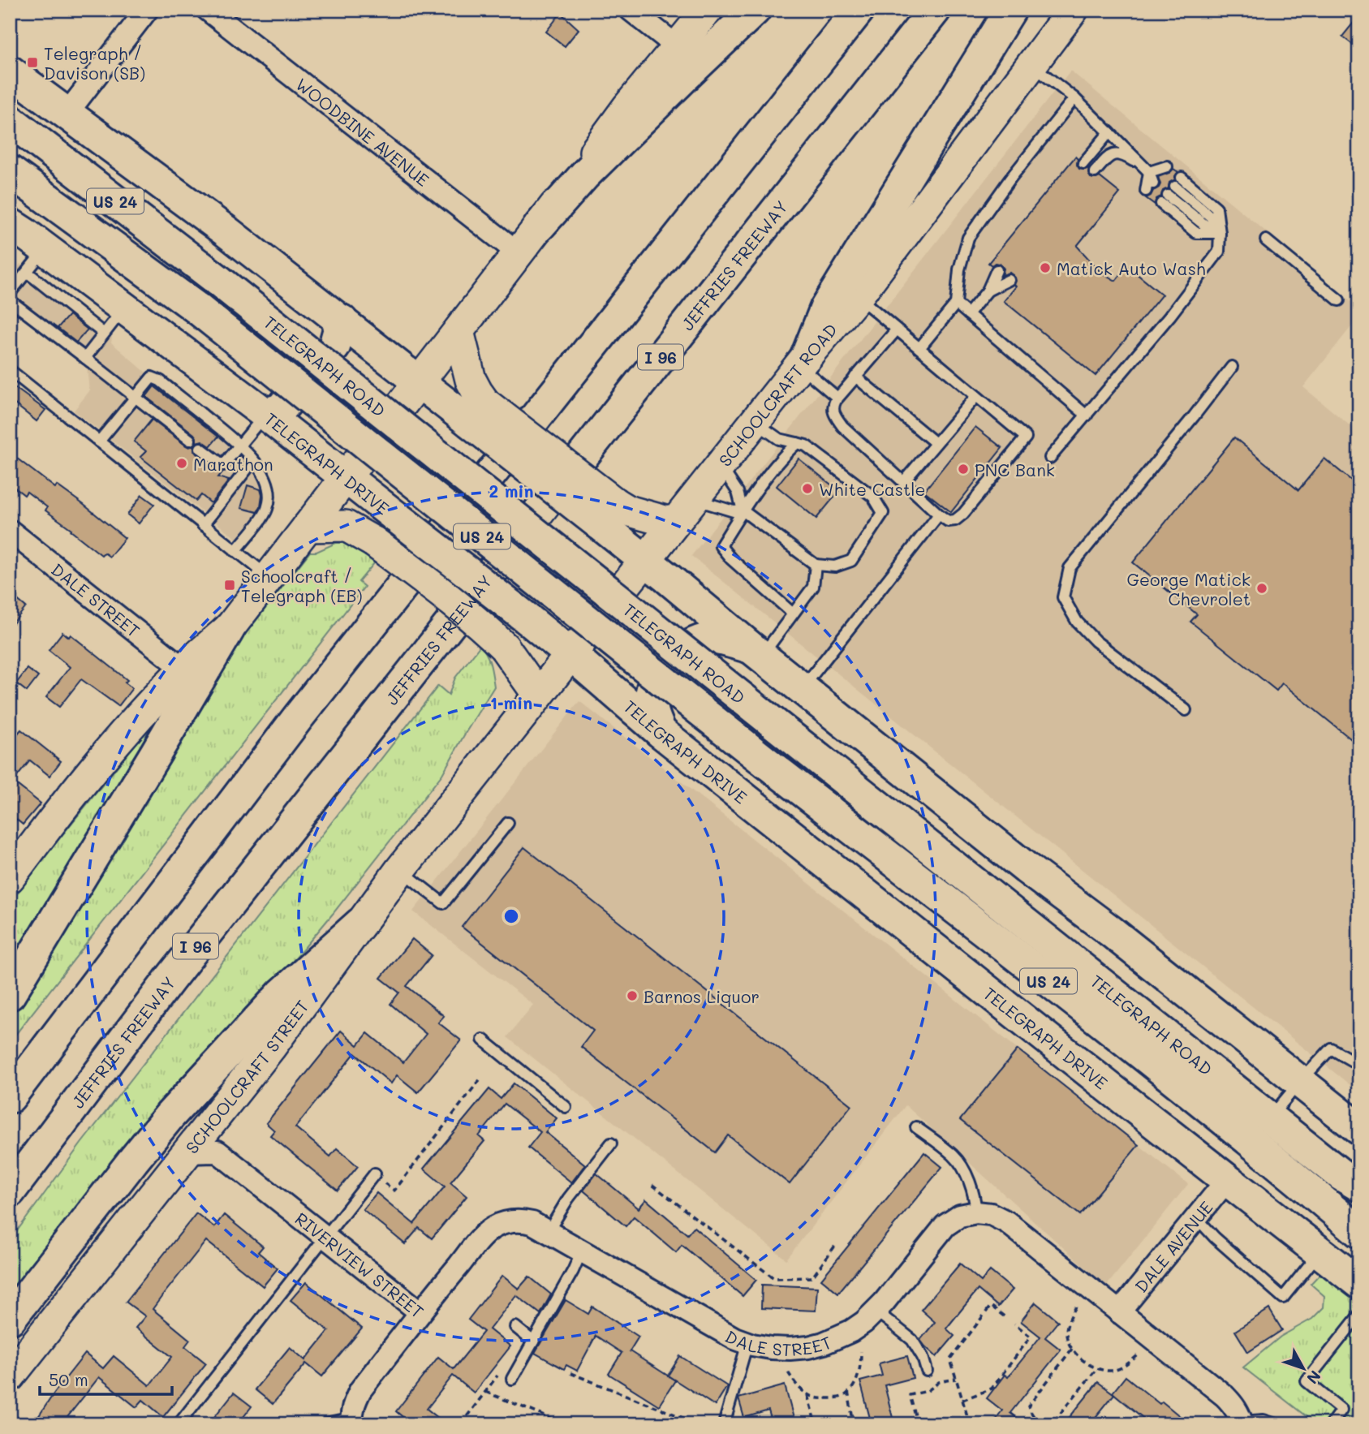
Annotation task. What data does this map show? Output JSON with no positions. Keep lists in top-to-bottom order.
{
  "streets": {
    "main road": [
      "US 24",
      "JEFFRIES FREEWAY",
      "I 96",
      "TELEGRAPH ROAD",
      "SCHOOLCRAFT ROAD",
      "TELEGRAPH DRIVE",
      "SCHOOLCRAFT STREET"
    ],
    "street": [
      "WOODBINE AVENUE",
      "DALE STREET",
      "DALE AVENUE",
      "RIVERVIEW STREET"
    ]
  },
  "crossings": [
    ["SCHOOLCRAFT ROAD", "TELEGRAPH DRIVE"],
    ["SCHOOLCRAFT ROAD", "SCHOOLCRAFT STREET"],
    ["TELEGRAPH DRIVE", "DALE AVENUE"],
    ["DALE STREET", "RIVERVIEW STREET"],
    ["SCHOOLCRAFT STREET", "RIVERVIEW STREET"]
  ],
  "places": {
    "transit": ["Telegraph / Davison (SB)", "Schoolcraft / Telegraph (EB)"],
    "other": [
      "Matick Auto Wash",
      "Marathon",
      "PNC Bank",
      "White Castle",
      "George Matick Chevrolet",
      "Barnos Liquor"
    ]
  },
  "scale_bar": "50 m",
  "north": "bottom right",
  "rings": ["2 min", "1 min"]
}
